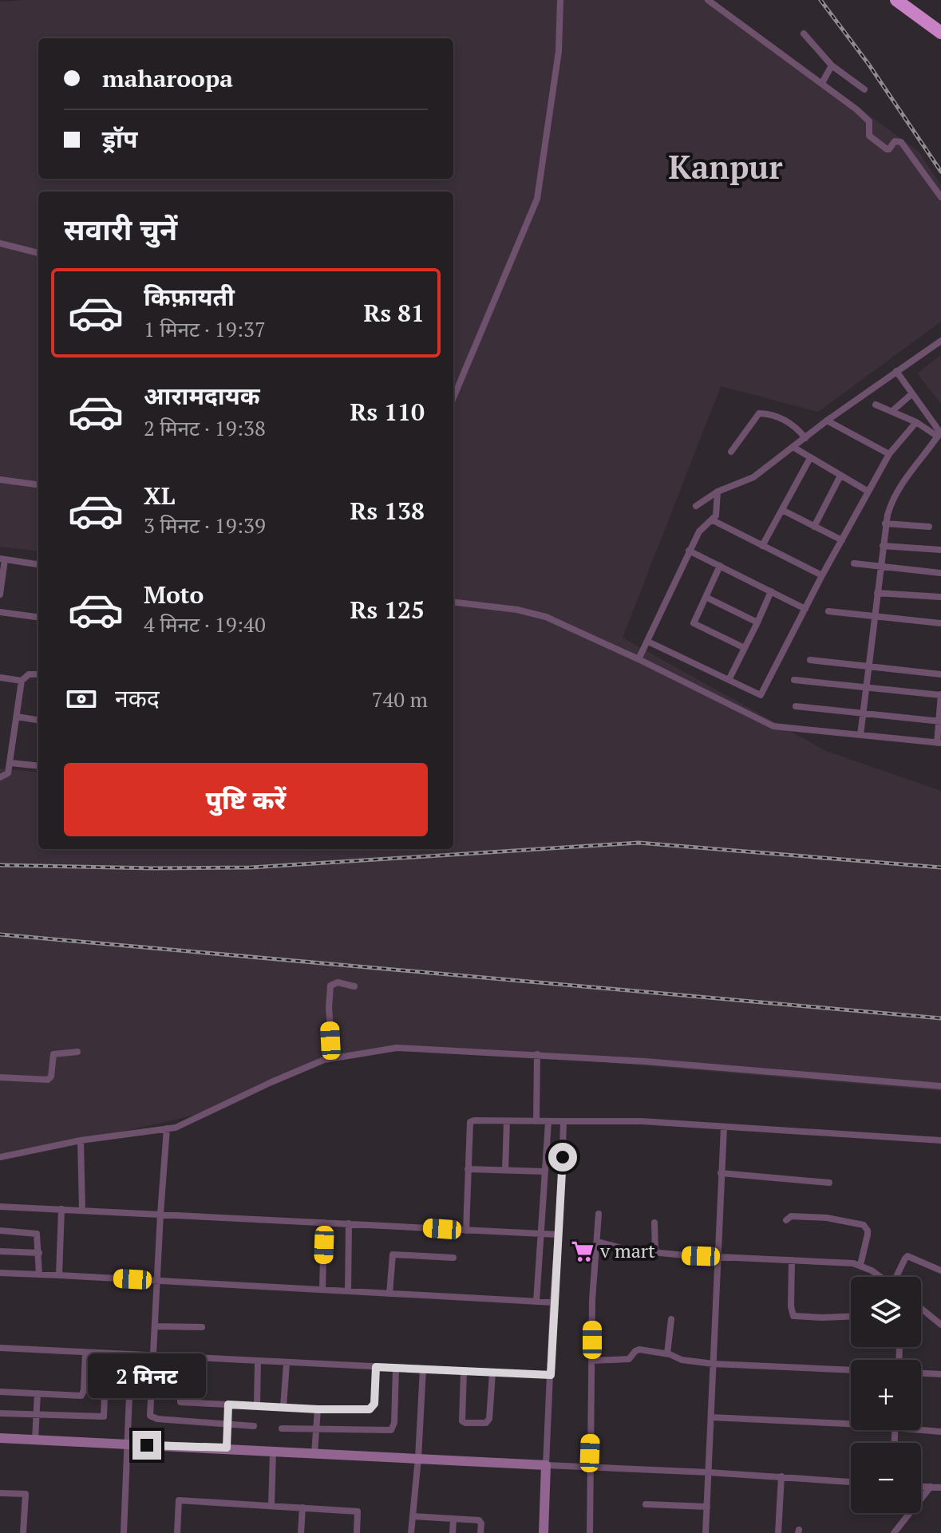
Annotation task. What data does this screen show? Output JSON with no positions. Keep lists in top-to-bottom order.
{
  "districts": ["Kanpur"],
  "places": {
    "supermarket": ["v mart"]
  },
  "page": {
    "banner": ["maharoopa", "ड्रॉप"],
    "heading": "सवारी चुनें",
    "list": [
      {
        "name": "किफ़ायती",
        "note": "1 मिनट · 19:37",
        "value": "Rs 81"
      },
      {
        "name": "आरामदायक",
        "note": "2 मिनट · 19:38",
        "value": "Rs 110"
      },
      {
        "name": "XL",
        "note": "3 मिनट · 19:39",
        "value": "Rs 138"
      },
      {
        "name": "Moto",
        "note": "4 मिनट · 19:40",
        "value": "Rs 125"
      }
    ],
    "pay": ["नकद", "740 m"],
    "buttons": "पुष्टि करें",
    "map_buttons": ["+", "−"],
    "bubble": "2 मिनट"
  }
}
